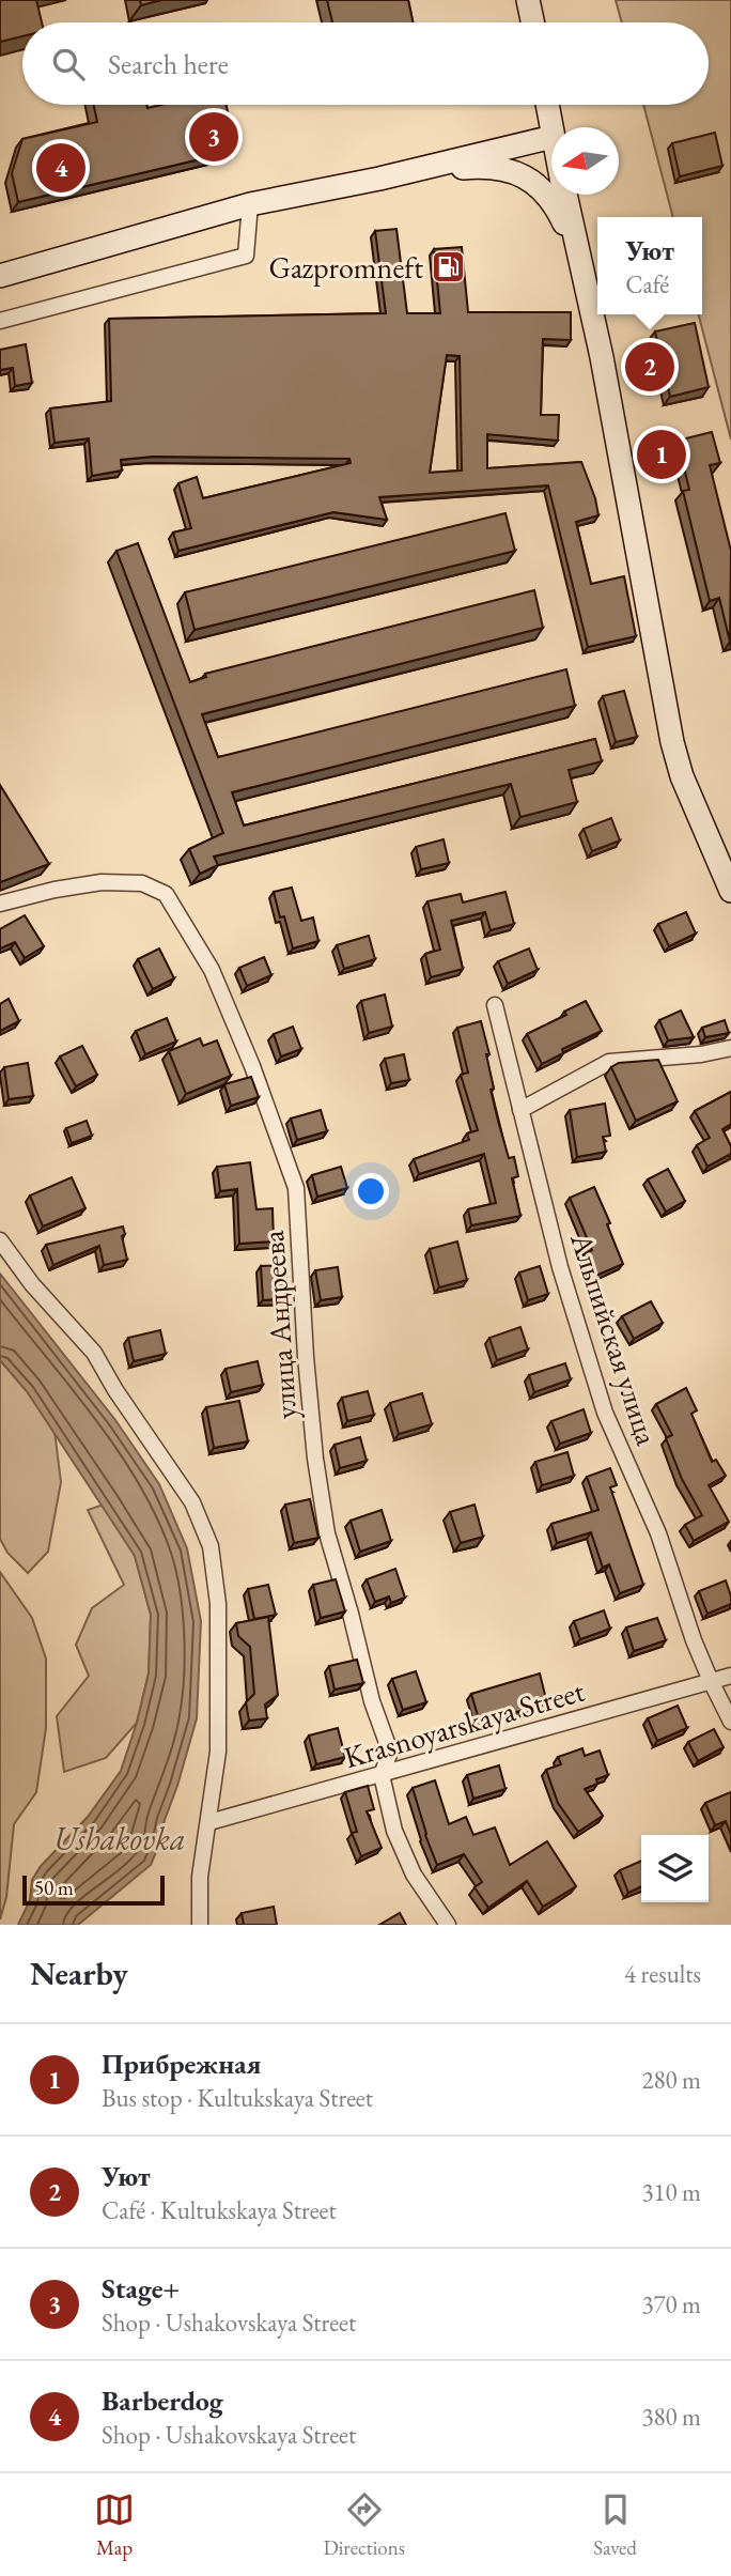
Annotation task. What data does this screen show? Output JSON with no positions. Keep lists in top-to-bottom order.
{
  "streets": {
    "street": ["улица Андреева", "Альпийская улица", "Krasnoyarskaya Street"]
  },
  "crossings": [
    ["улица Андреева", "Krasnoyarskaya Street"],
    ["Альпийская улица", "Krasnoyarskaya Street"]
  ],
  "water": ["Ushakovka"],
  "places": {
    "fuel station": ["Gazpromneft"]
  },
  "scale_bar": "50 m",
  "north": "left",
  "page": {
    "search": "Search here",
    "pins": [
      "3",
      "4",
      "2",
      "1"
    ],
    "popup": ["Уют", "Café"],
    "scale": "50 m",
    "heading": ["Nearby", "4 results"],
    "list": [
      {
        "mark": "1",
        "name": "Прибрежная",
        "note": "Bus stop · Kultukskaya Street",
        "value": "280 m"
      },
      {
        "mark": "2",
        "name": "Уют",
        "note": "Café · Kultukskaya Street",
        "value": "310 m"
      },
      {
        "mark": "3",
        "name": "Stage+",
        "note": "Shop · Ushakovskaya Street",
        "value": "370 m"
      },
      {
        "mark": "4",
        "name": "Barberdog",
        "note": "Shop · Ushakovskaya Street",
        "value": "380 m"
      }
    ],
    "nav": ["Map", "Directions", "Saved"]
  }
}
